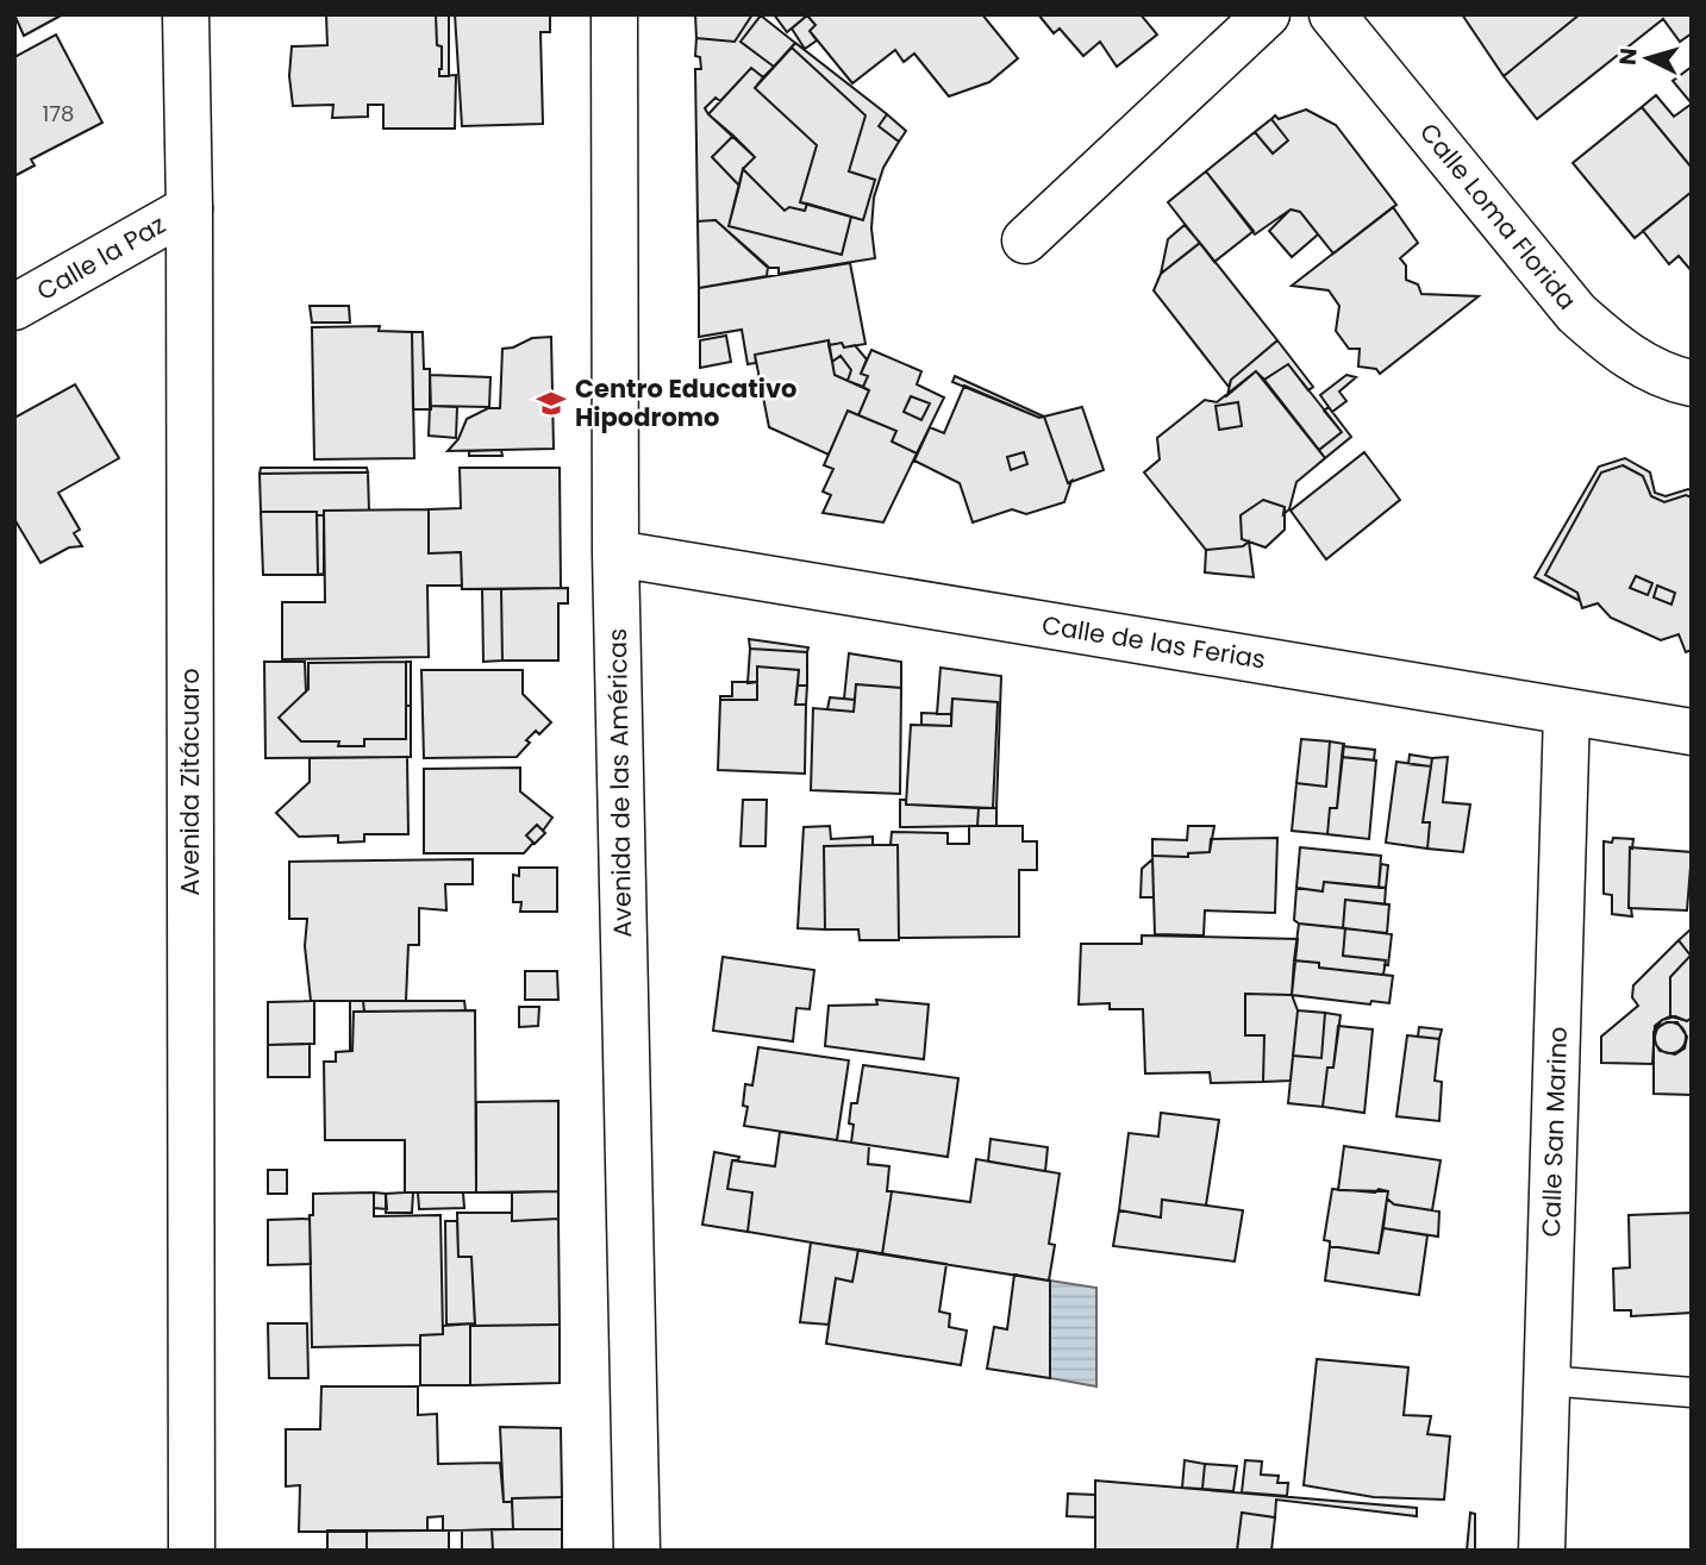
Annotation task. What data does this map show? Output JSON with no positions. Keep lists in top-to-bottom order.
{
  "streets": {
    "street": [
      "Calle Loma Florida",
      "Calle la Paz",
      "Calle de las Ferias",
      "Avenida Zitácuaro",
      "Avenida de las Américas",
      "Calle San Marino"
    ]
  },
  "crossings": [
    ["Calle la Paz", "Avenida Zitácuaro"],
    ["Calle de las Ferias", "Avenida de las Américas"],
    ["Calle de las Ferias", "Calle San Marino"]
  ],
  "places": {
    "school or university": ["Centro Educativo Hipodromo"]
  },
  "house_numbers": ["178"],
  "north": "left"
}
